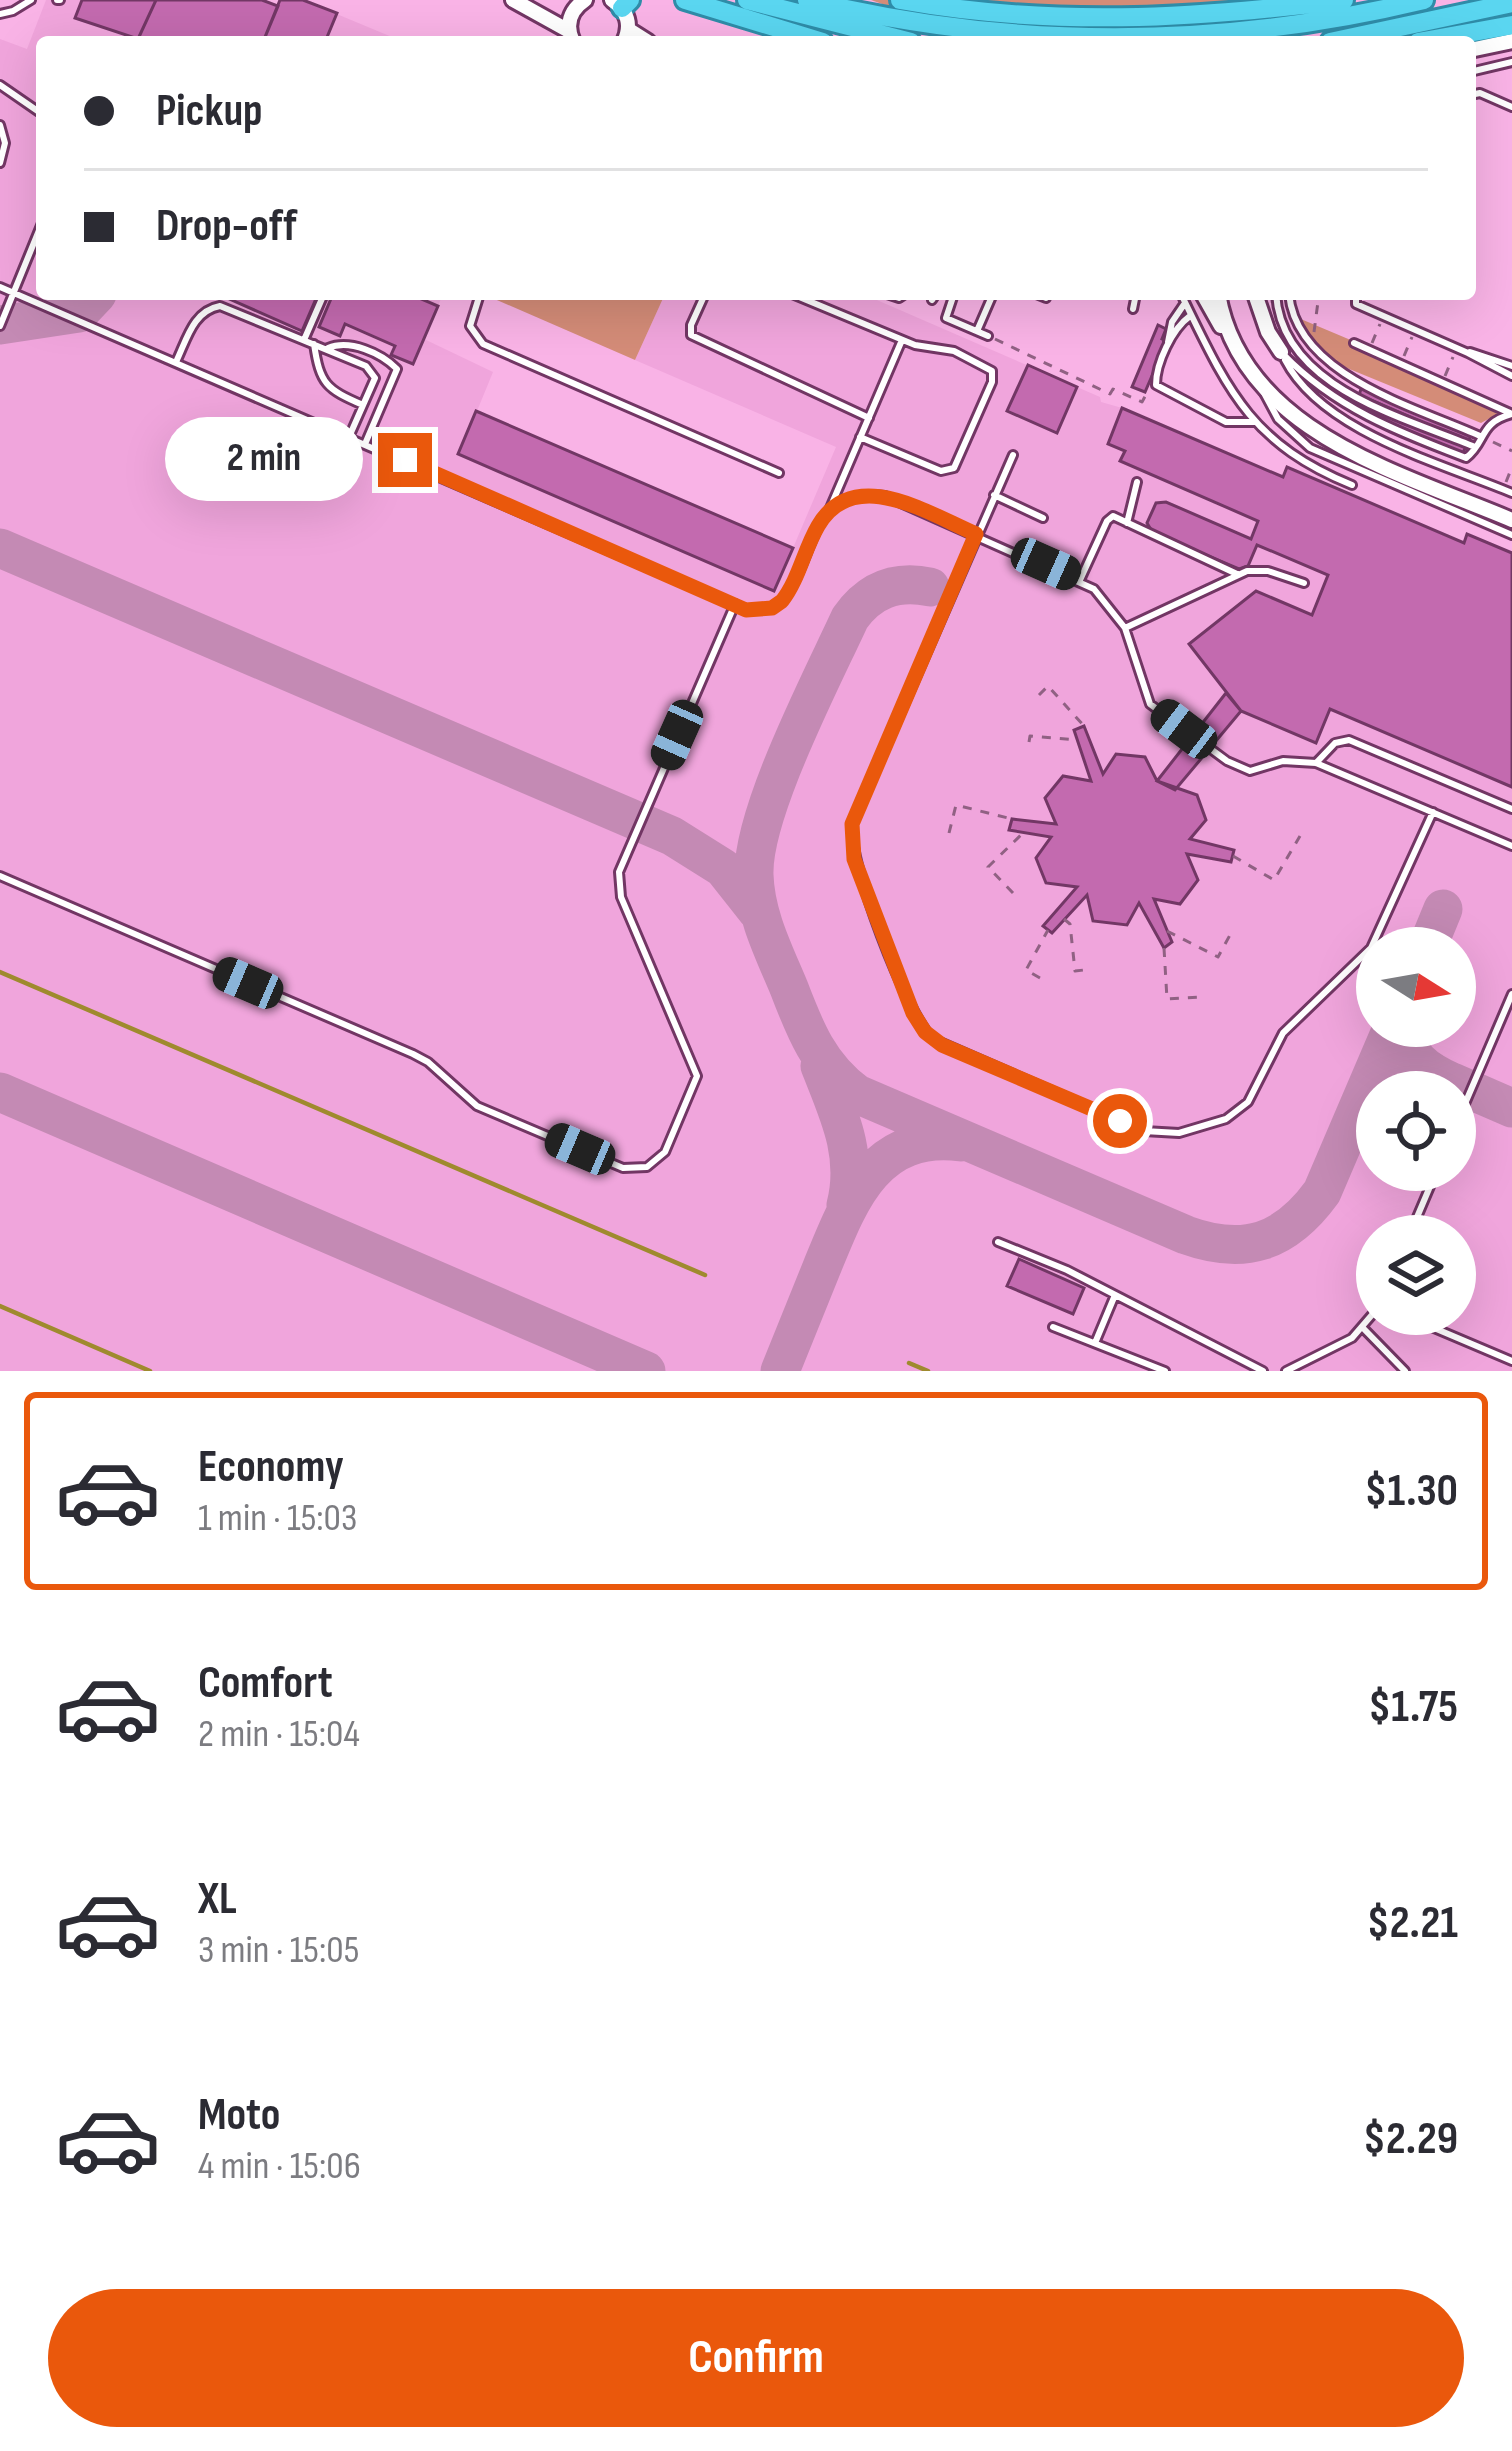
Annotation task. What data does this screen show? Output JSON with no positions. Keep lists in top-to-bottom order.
{
  "north": "right",
  "page": {
    "banner": ["Pickup", "Drop-off"],
    "bubble": "2 min",
    "list": [
      {
        "name": "Economy",
        "note": "1 min · 15:03",
        "value": "$1.30"
      },
      {
        "name": "Comfort",
        "note": "2 min · 15:04",
        "value": "$1.75"
      },
      {
        "name": "XL",
        "note": "3 min · 15:05",
        "value": "$2.21"
      },
      {
        "name": "Moto",
        "note": "4 min · 15:06",
        "value": "$2.29"
      }
    ],
    "buttons": "Confirm"
  }
}
